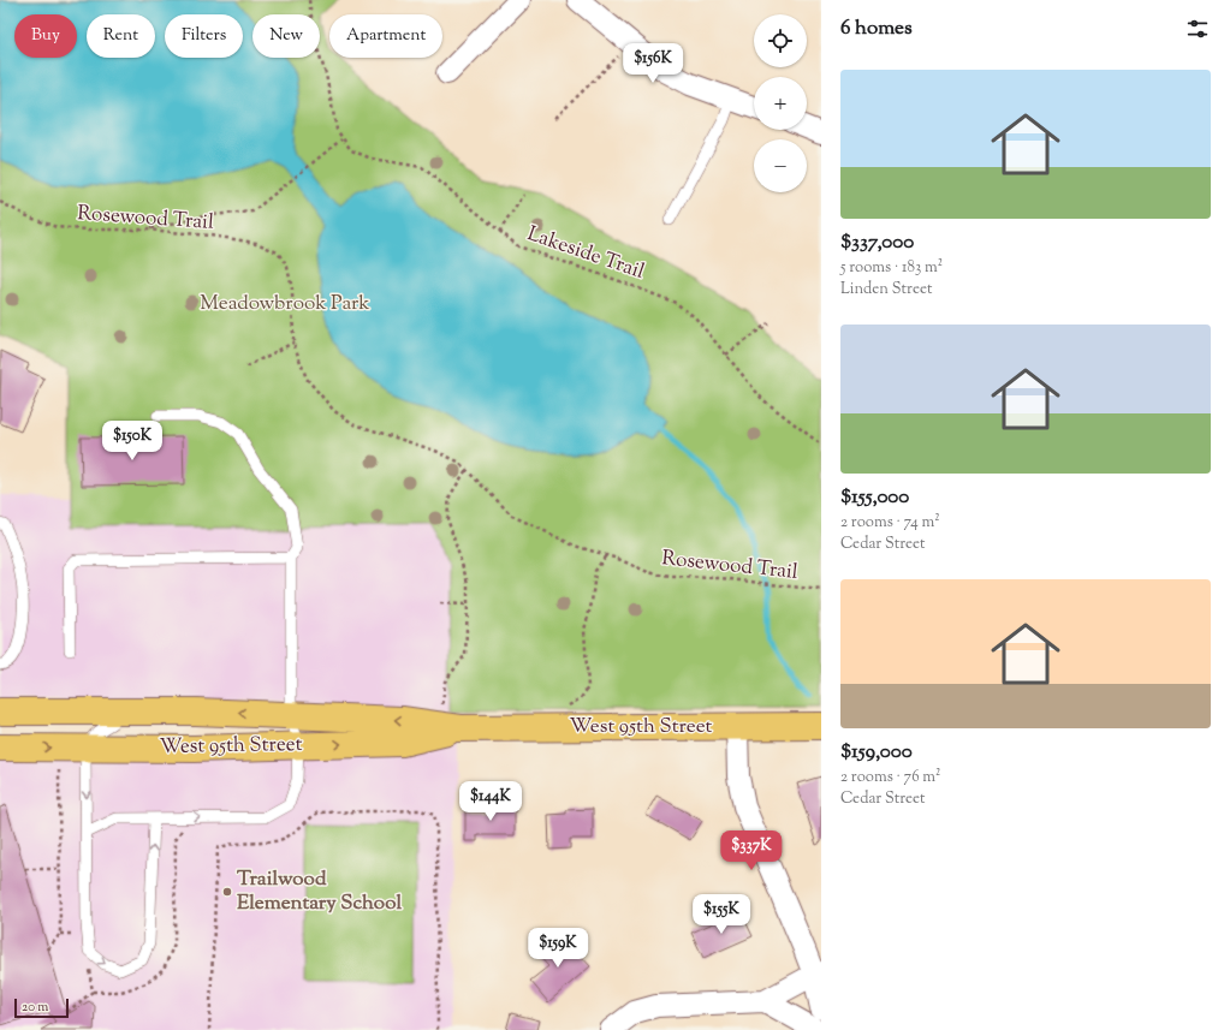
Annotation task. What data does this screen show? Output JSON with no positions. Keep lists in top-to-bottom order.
{
  "streets": {
    "main road": ["West 95th Street"],
    "path": ["Rosewood Trail", "Lakeside Trail"]
  },
  "parks": ["Meadowbrook Park"],
  "places": ["Trailwood Elementary School"],
  "scale_bar": "20 m",
  "page": {
    "heading": "6 homes",
    "map_buttons": ["+", "−"],
    "chip": [
      "Buy",
      "Rent",
      "Filters",
      "New",
      "Apartment"
    ],
    "price": [
      "$156K",
      "$150K",
      "$144K",
      "$337K",
      "$155K",
      "$159K"
    ],
    "list": [
      {
        "name": "$337,000",
        "note": "5 rooms · 183 m² · Linden Street"
      },
      {
        "name": "$155,000",
        "note": "2 rooms · 74 m² · Cedar Street"
      },
      {
        "name": "$159,000",
        "note": "2 rooms · 76 m² · Cedar Street"
      }
    ],
    "scale": "20 m"
  }
}
